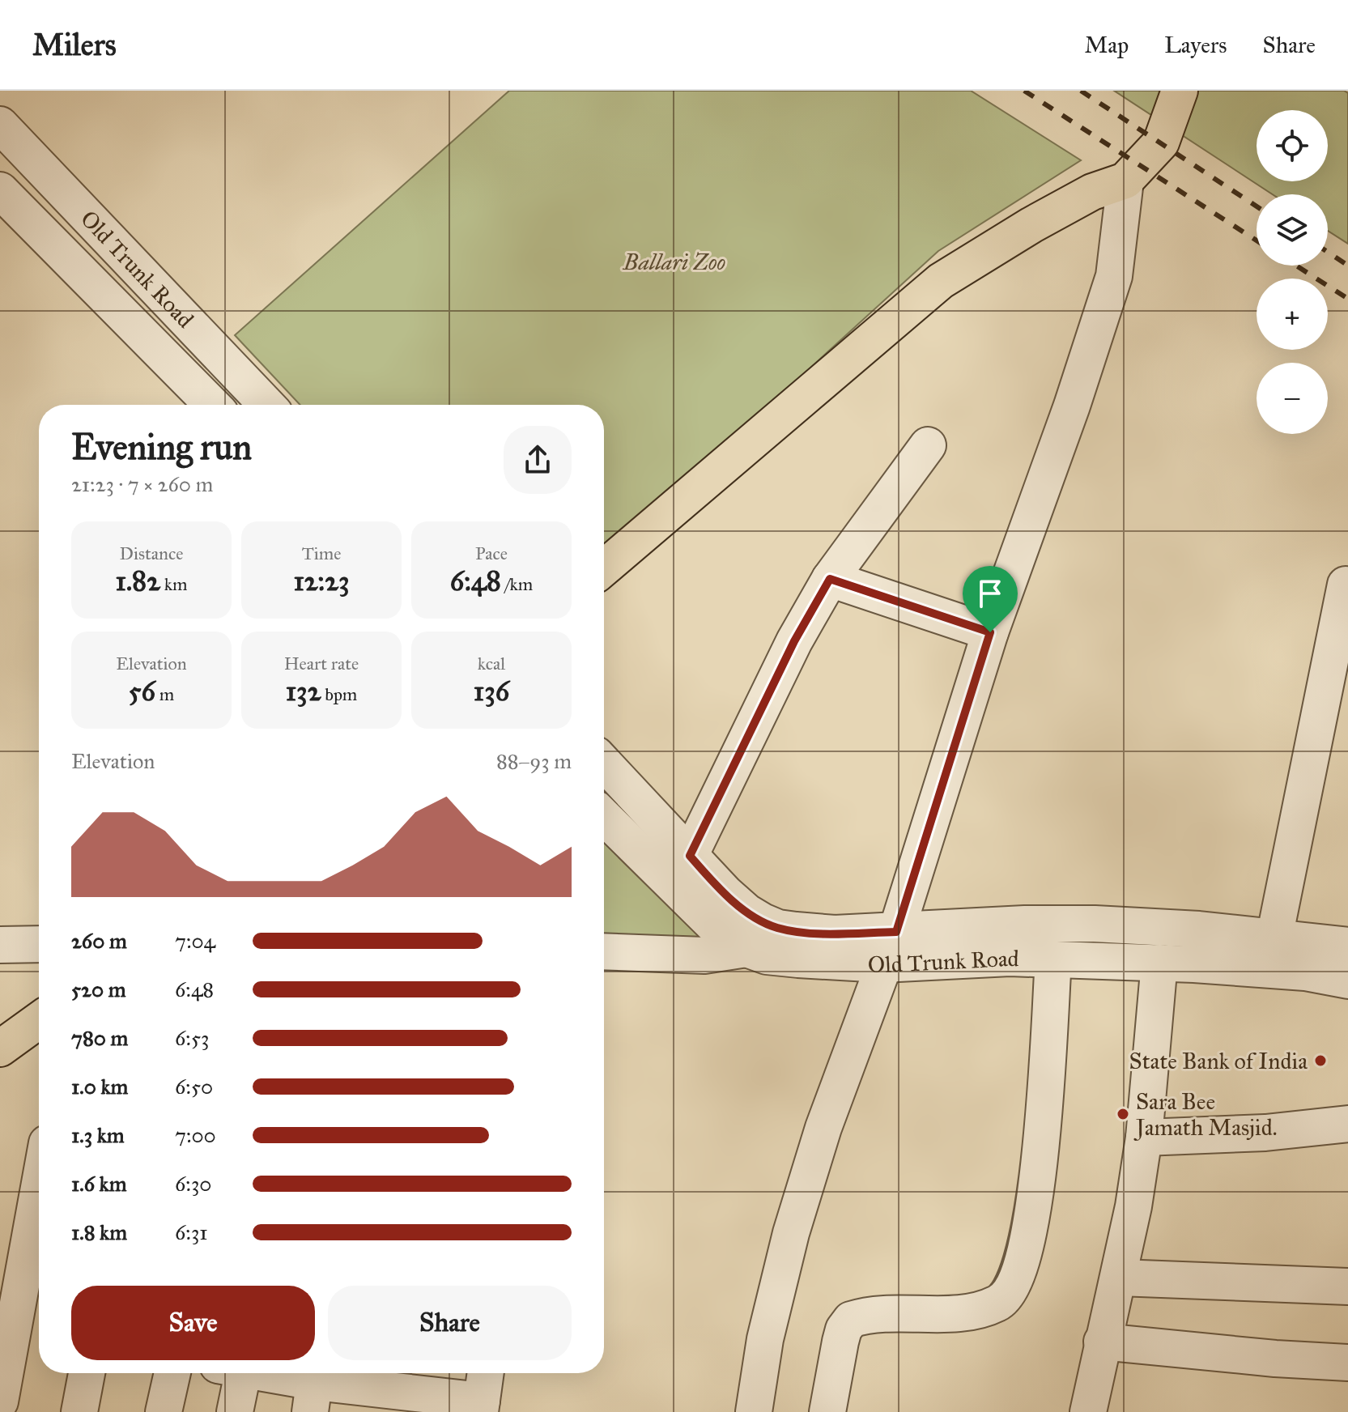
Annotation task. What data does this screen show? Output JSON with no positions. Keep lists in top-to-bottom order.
{
  "streets": {
    "street": ["Old Trunk Road"]
  },
  "parks": ["Ballari Zoo"],
  "places": ["State Bank of India", "Sara Bee Jamath Masjid."],
  "page": {
    "header": "Milers",
    "nav": ["Map", "Layers", "Share"],
    "map_buttons": ["+", "−"],
    "heading": ["Evening run", "21:23 · 7 × 260 m"],
    "stats": [
      ["Distance", "1.82 km"],
      ["Time", "12:23"],
      ["Pace", "6:48 /km"],
      ["Elevation", "56 m"],
      ["Heart rate", "132 bpm"],
      ["kcal", "136"]
    ],
    "chart": ["Elevation", "88–93 m"],
    "list": [
      {
        "name": "260 m",
        "note": "7:04"
      },
      {
        "name": "520 m",
        "note": "6:48"
      },
      {
        "name": "780 m",
        "note": "6:53"
      },
      {
        "name": "1.0 km",
        "note": "6:50"
      },
      {
        "name": "1.3 km",
        "note": "7:00"
      },
      {
        "name": "1.6 km",
        "note": "6:30"
      },
      {
        "name": "1.8 km",
        "note": "6:31"
      }
    ],
    "buttons": ["Save", "Share"]
  }
}
